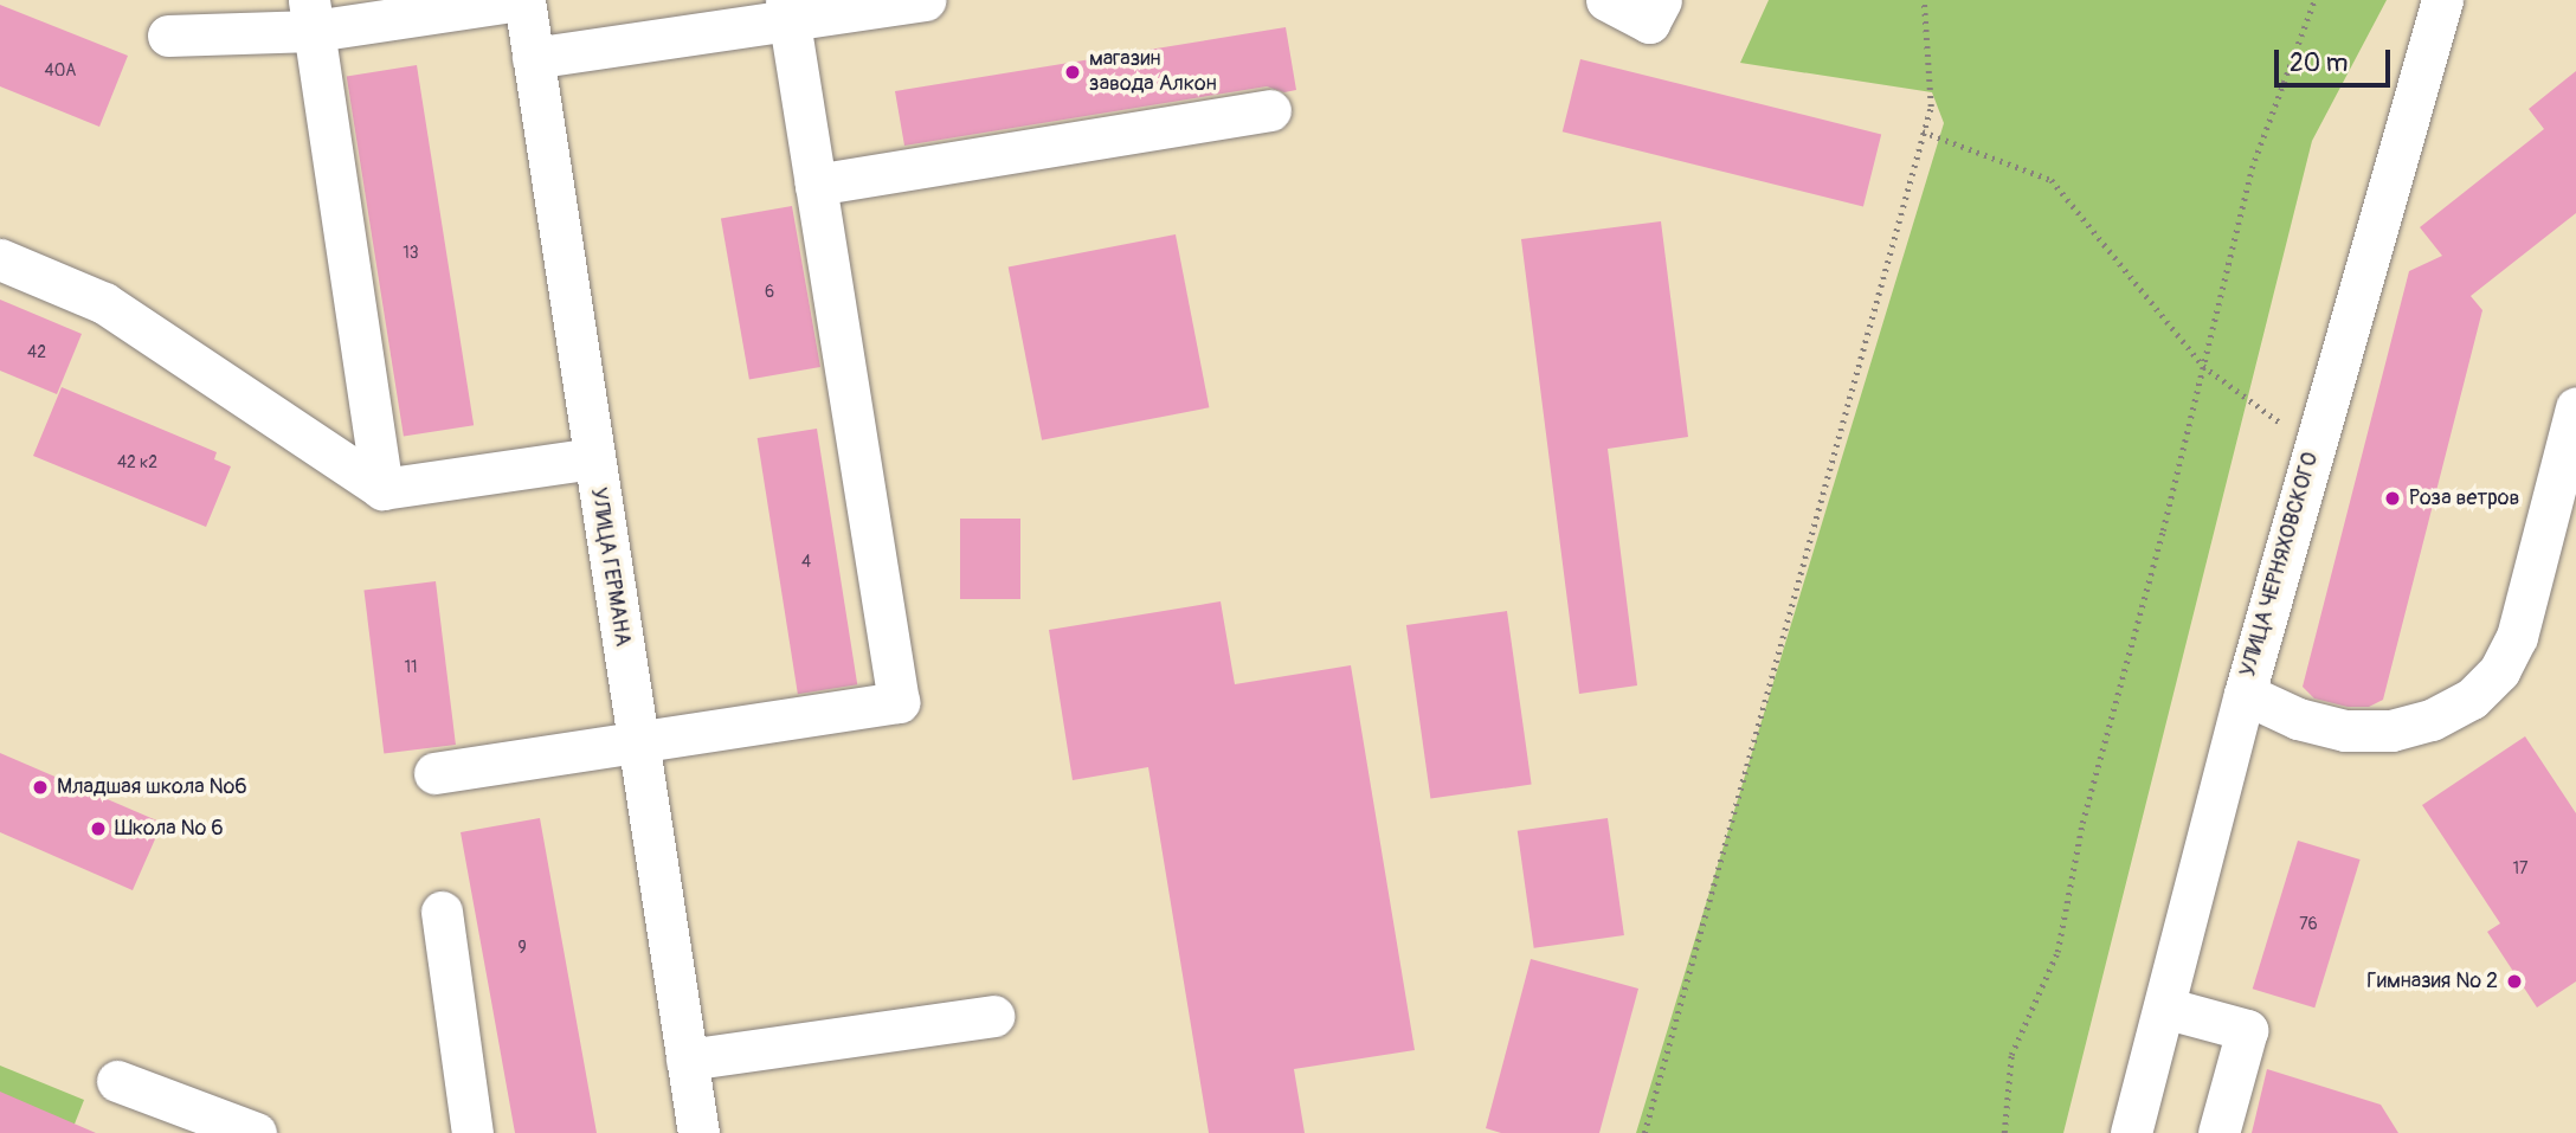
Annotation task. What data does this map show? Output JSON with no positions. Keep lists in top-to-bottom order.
{
  "streets": {
    "street": ["УЛИЦА ЧЕРНЯХОВСКОГО", "УЛИЦА ГЕРМАНА"]
  },
  "places": [
    "магазин завода Алкон",
    "Роза ветров",
    "Младшая школа №6",
    "Школа № 6",
    "Гимназия № 2"
  ],
  "house_numbers": [
    "40А",
    "13",
    "6",
    "42",
    "42 к2",
    "4",
    "11",
    "17",
    "76",
    "9"
  ],
  "scale_bar": "20 m"
}
